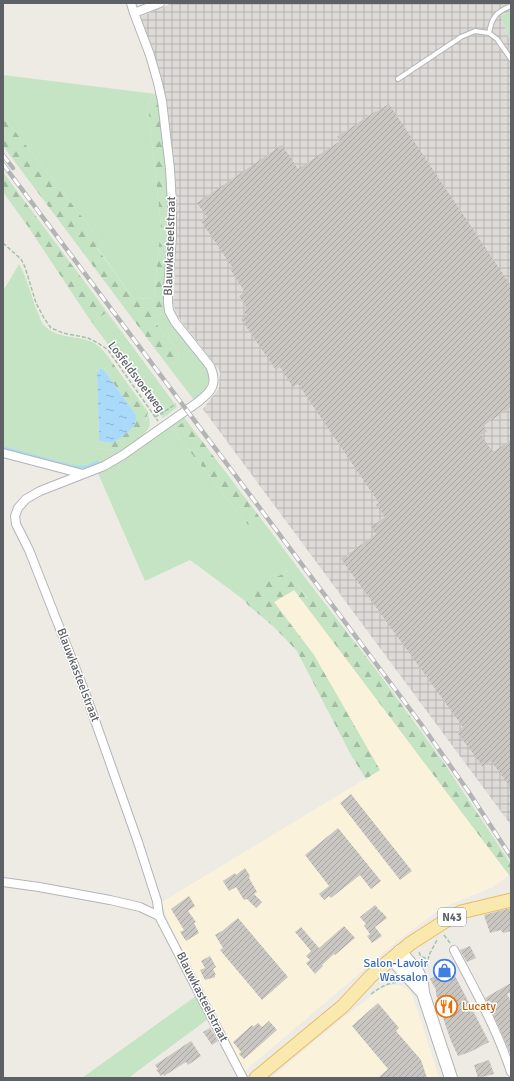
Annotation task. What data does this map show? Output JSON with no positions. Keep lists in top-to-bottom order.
{
  "streets": {
    "main road": ["N43"],
    "street": ["Blauwkasteelstraat"],
    "path": ["Losfeldsvoetweg"]
  },
  "crossings": [
    ["Blauwkasteelstraat", "Losfeldsvoetweg"]
  ],
  "places": {
    "shop": ["Salon-Lavoir Wassalon"],
    "restaurant": ["Lucaty"]
  }
}
